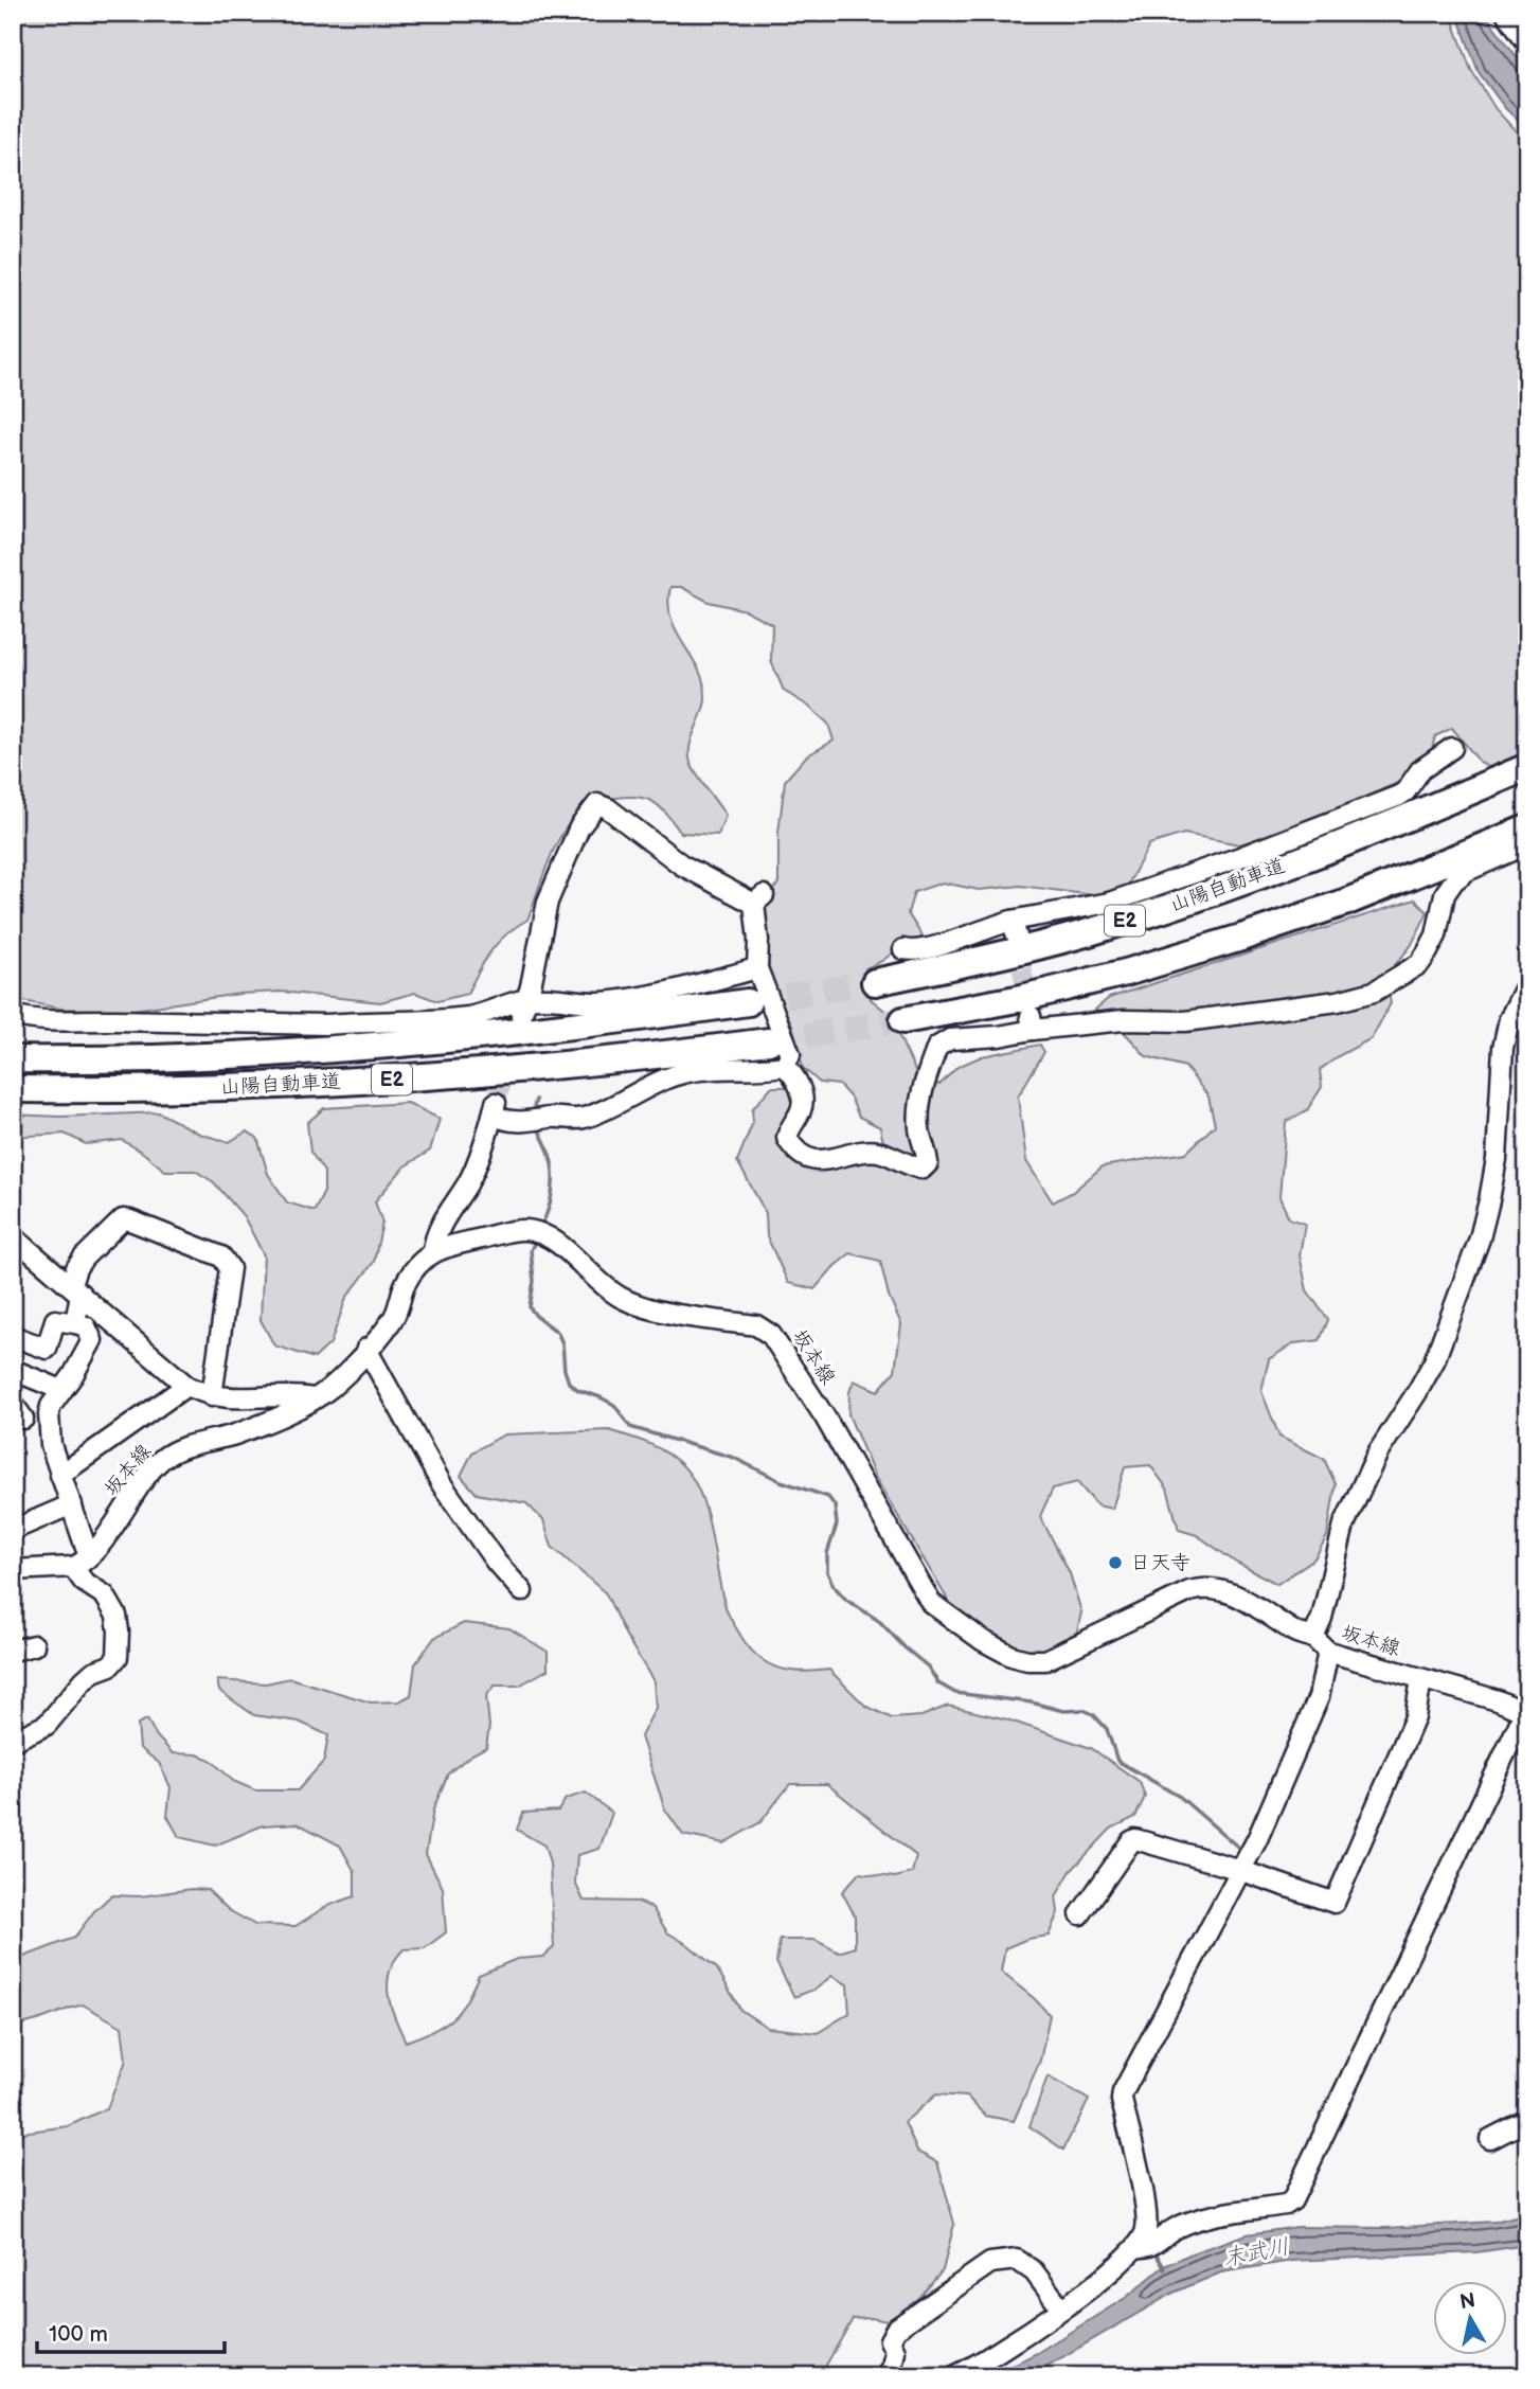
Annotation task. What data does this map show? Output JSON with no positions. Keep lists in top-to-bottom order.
{
  "streets": {
    "highway": ["山陽自動車道", "E2"],
    "street": ["坂本線"]
  },
  "water": ["末武川"],
  "places": ["日天寺"],
  "scale_bar": "100 m",
  "north": "top"
}
